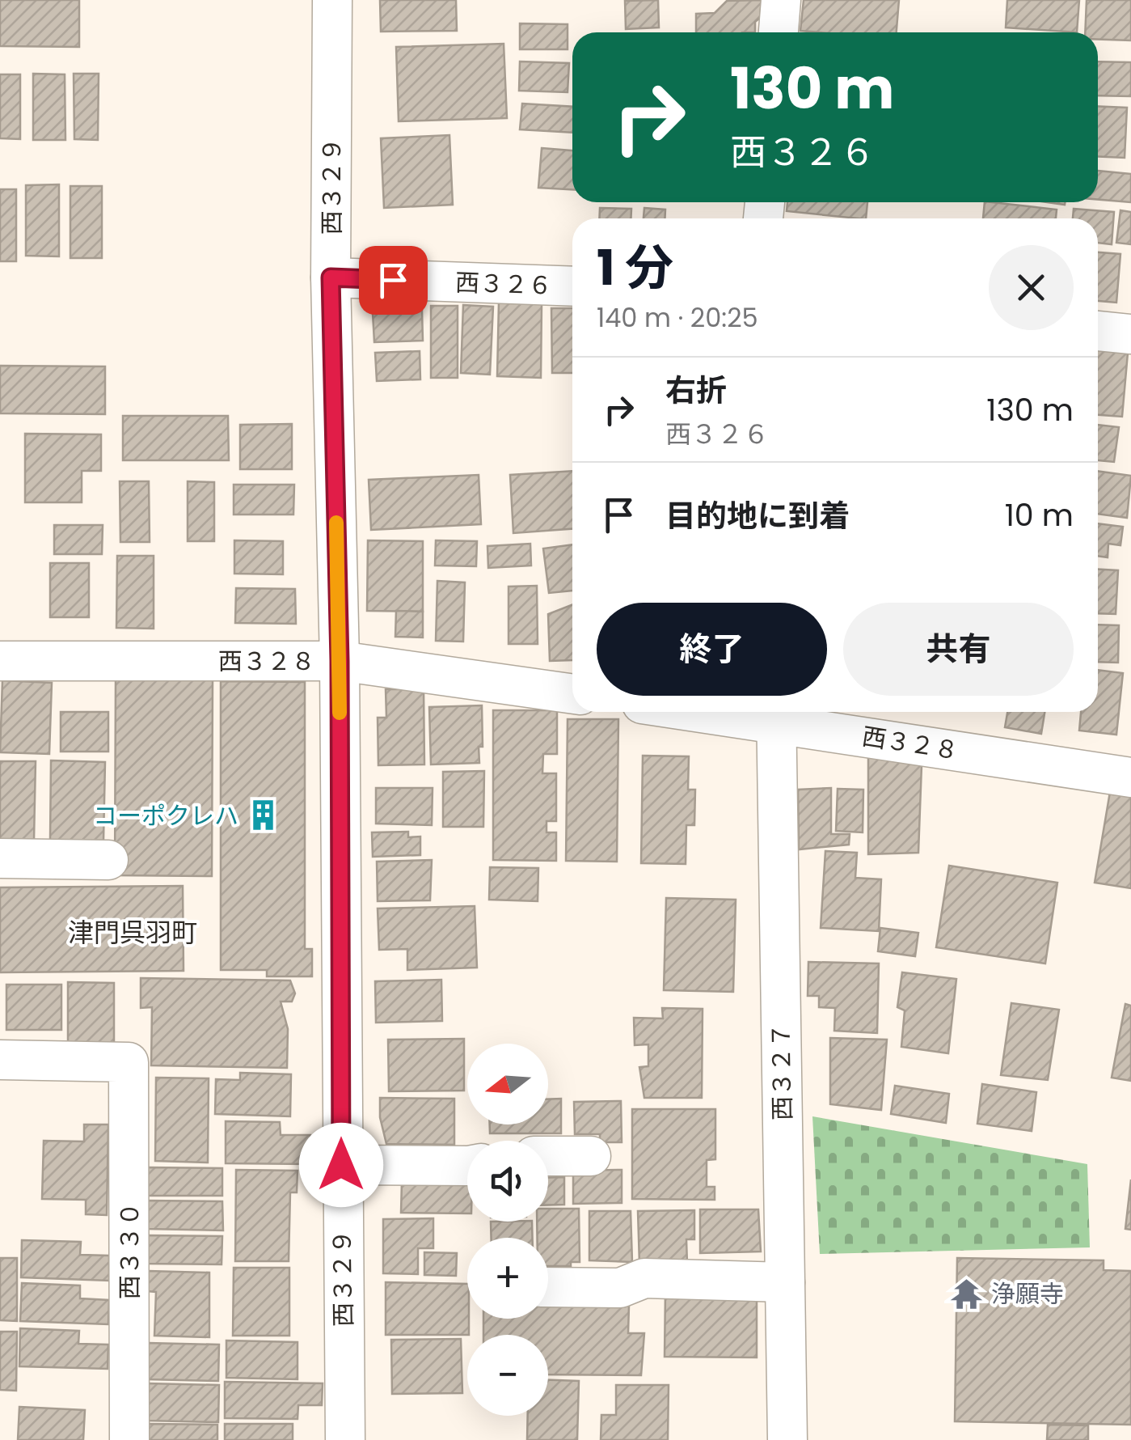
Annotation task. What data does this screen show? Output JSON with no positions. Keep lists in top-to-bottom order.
{
  "streets": {
    "street": [
      "西３２９",
      "西３２６",
      "西３２８",
      "西３２７",
      "西３３０"
    ]
  },
  "crossings": [
    ["西３２９", "西３２６"],
    ["西３２９", "西３２８"],
    ["西３２８", "西３２７"]
  ],
  "districts": ["津門呉羽町"],
  "places": {
    "building": ["コーポクレハ"],
    "temple": ["浄願寺"]
  },
  "north": "left",
  "page": {
    "turn": ["130 m", "西３２６"],
    "heading": ["1 分", "140 m · 20:25"],
    "list": [
      {
        "name": "右折",
        "note": "西３２６",
        "value": "130 m"
      },
      {
        "name": "目的地に到着",
        "value": "10 m"
      }
    ],
    "buttons": ["終了", "共有"],
    "map_buttons": ["+", "−"]
  }
}
